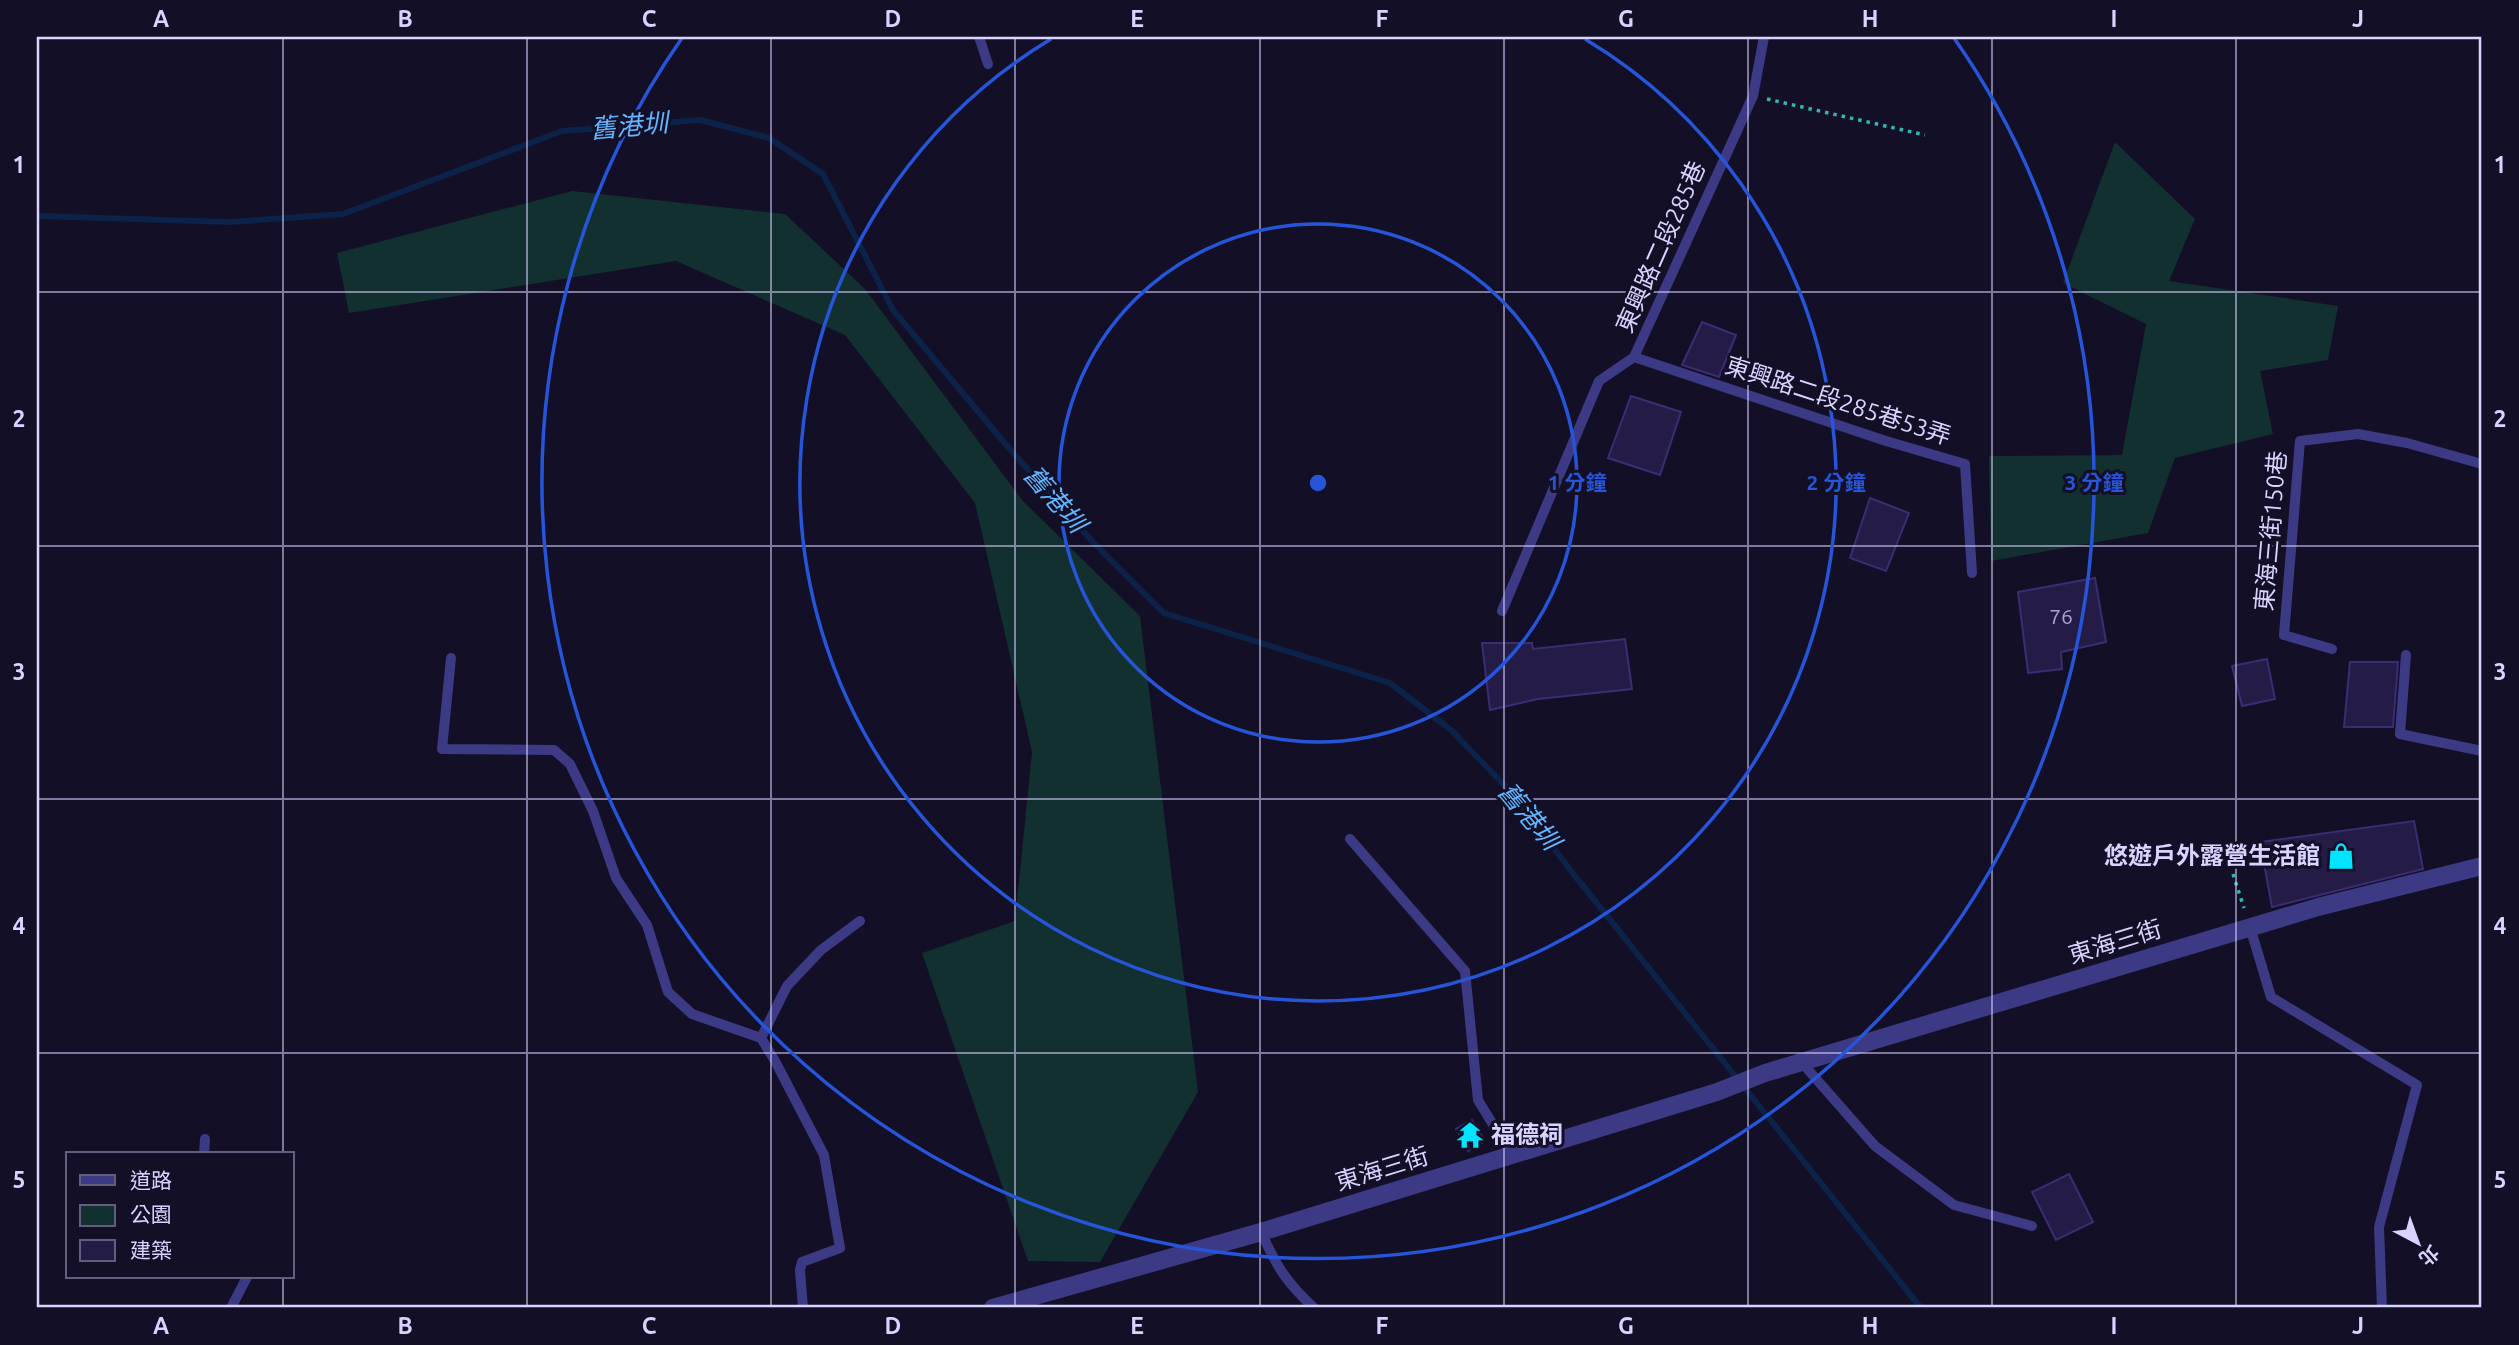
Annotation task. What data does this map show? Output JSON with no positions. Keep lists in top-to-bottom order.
{
  "streets": {
    "street": ["東海三街"],
    "lane": ["東興路二段285巷", "東興路二段285巷53弄", "東海三街150巷"]
  },
  "crossings": [
    ["東興路二段285巷", "東興路二段285巷53弄"]
  ],
  "water": ["舊港圳"],
  "places": {
    "shop": ["悠遊戶外露營生活館"],
    "temple": ["福德祠"]
  },
  "house_numbers": ["76"],
  "legend": ["道路", "公園", "建築"],
  "north": "bottom right",
  "grid": {
    "columns": [
      "A",
      "B",
      "C",
      "D",
      "E",
      "F",
      "G",
      "H",
      "I",
      "J"
    ],
    "rows": [
      "1",
      "2",
      "3",
      "4",
      "5"
    ]
  },
  "rings": ["1 分鐘", "2 分鐘", "3 分鐘"]
}
